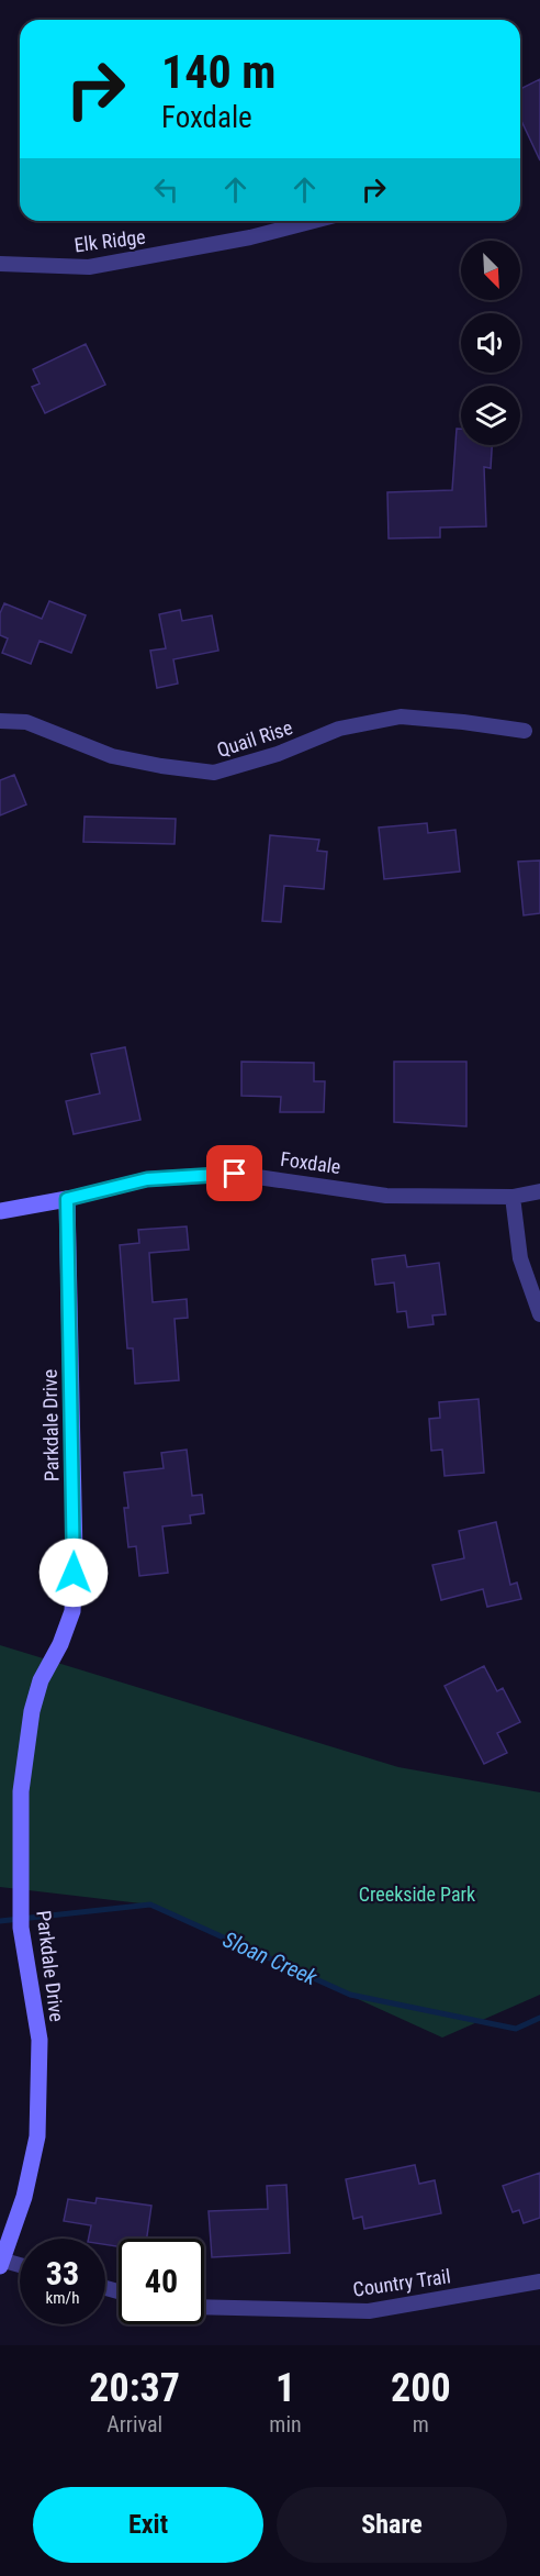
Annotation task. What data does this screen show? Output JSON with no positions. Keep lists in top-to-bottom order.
{
  "streets": {
    "street": [
      "Elk Ridge",
      "Quail Rise",
      "Foxdale",
      "Parkdale Drive",
      "Country Trail"
    ]
  },
  "crossings": [
    ["Foxdale", "Parkdale Drive"]
  ],
  "water": ["Sloan Creek"],
  "parks": ["Creekside Park"],
  "north": "bottom right",
  "page": {
    "turn": ["140 m", "Foxdale"],
    "speed": "33 km/h",
    "limit": "40",
    "eta": [
      "20:37",
      "Arrival",
      "1",
      "min",
      "200",
      "m"
    ],
    "buttons": ["Exit", "Share"]
  }
}
